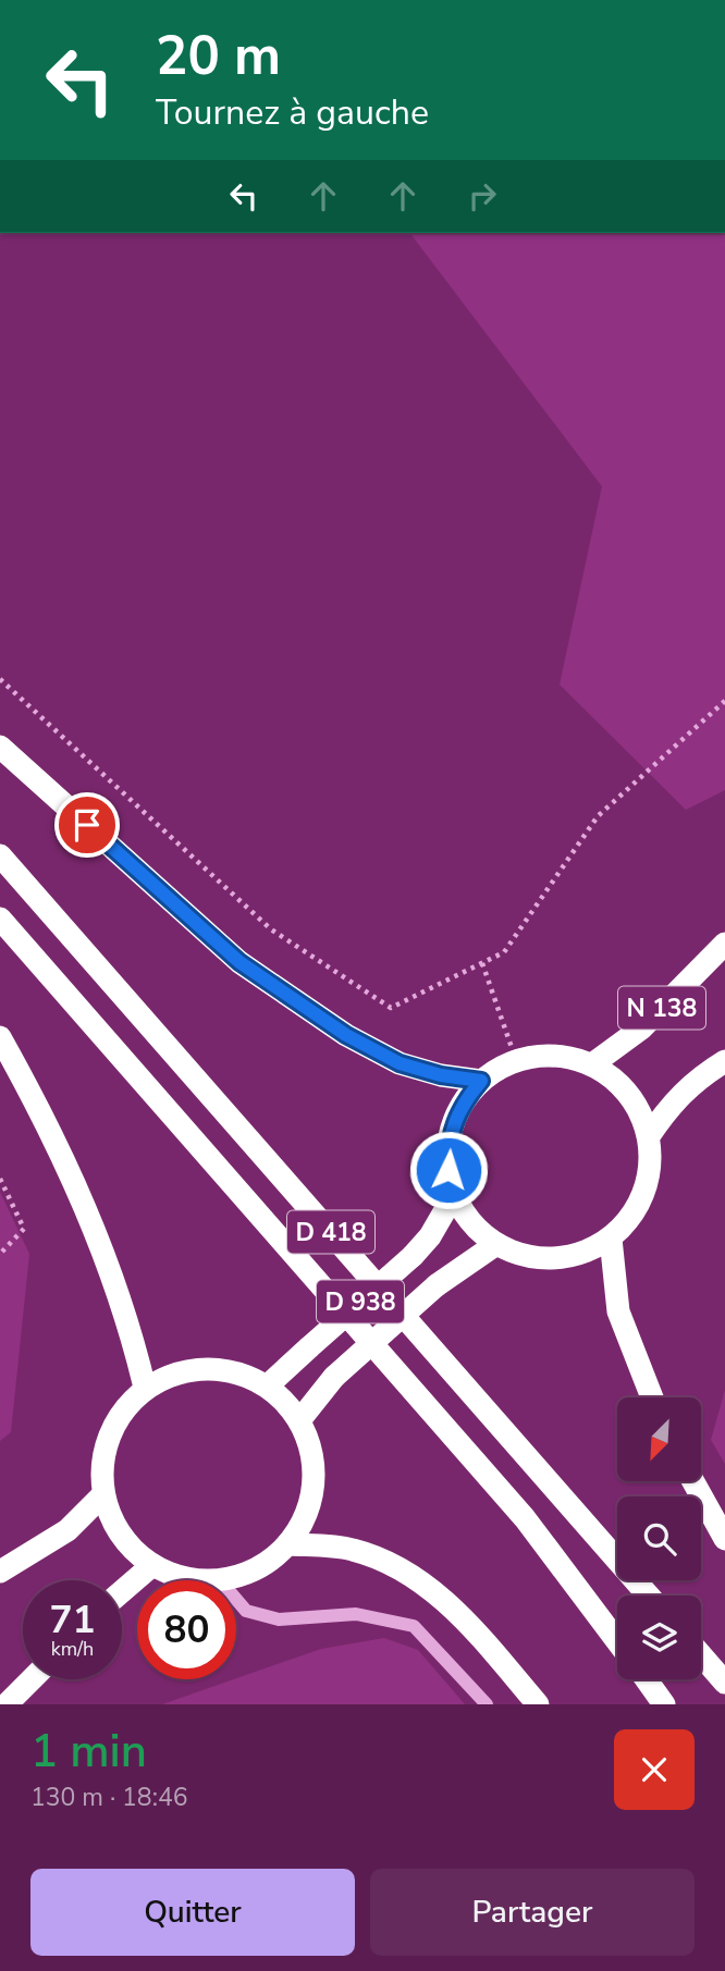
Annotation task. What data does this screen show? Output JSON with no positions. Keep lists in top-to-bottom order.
{
  "streets": {
    "highway": ["N 138", "D 418", "D 938"]
  },
  "crossings": [
    ["N 138", "D 938"]
  ],
  "north": "bottom left",
  "page": {
    "turn": ["20 m", "Tournez à gauche"],
    "speed": "71 km/h",
    "limit": "80",
    "heading": ["1 min", "130 m · 18:46"],
    "buttons": ["Quitter", "Partager"]
  }
}
